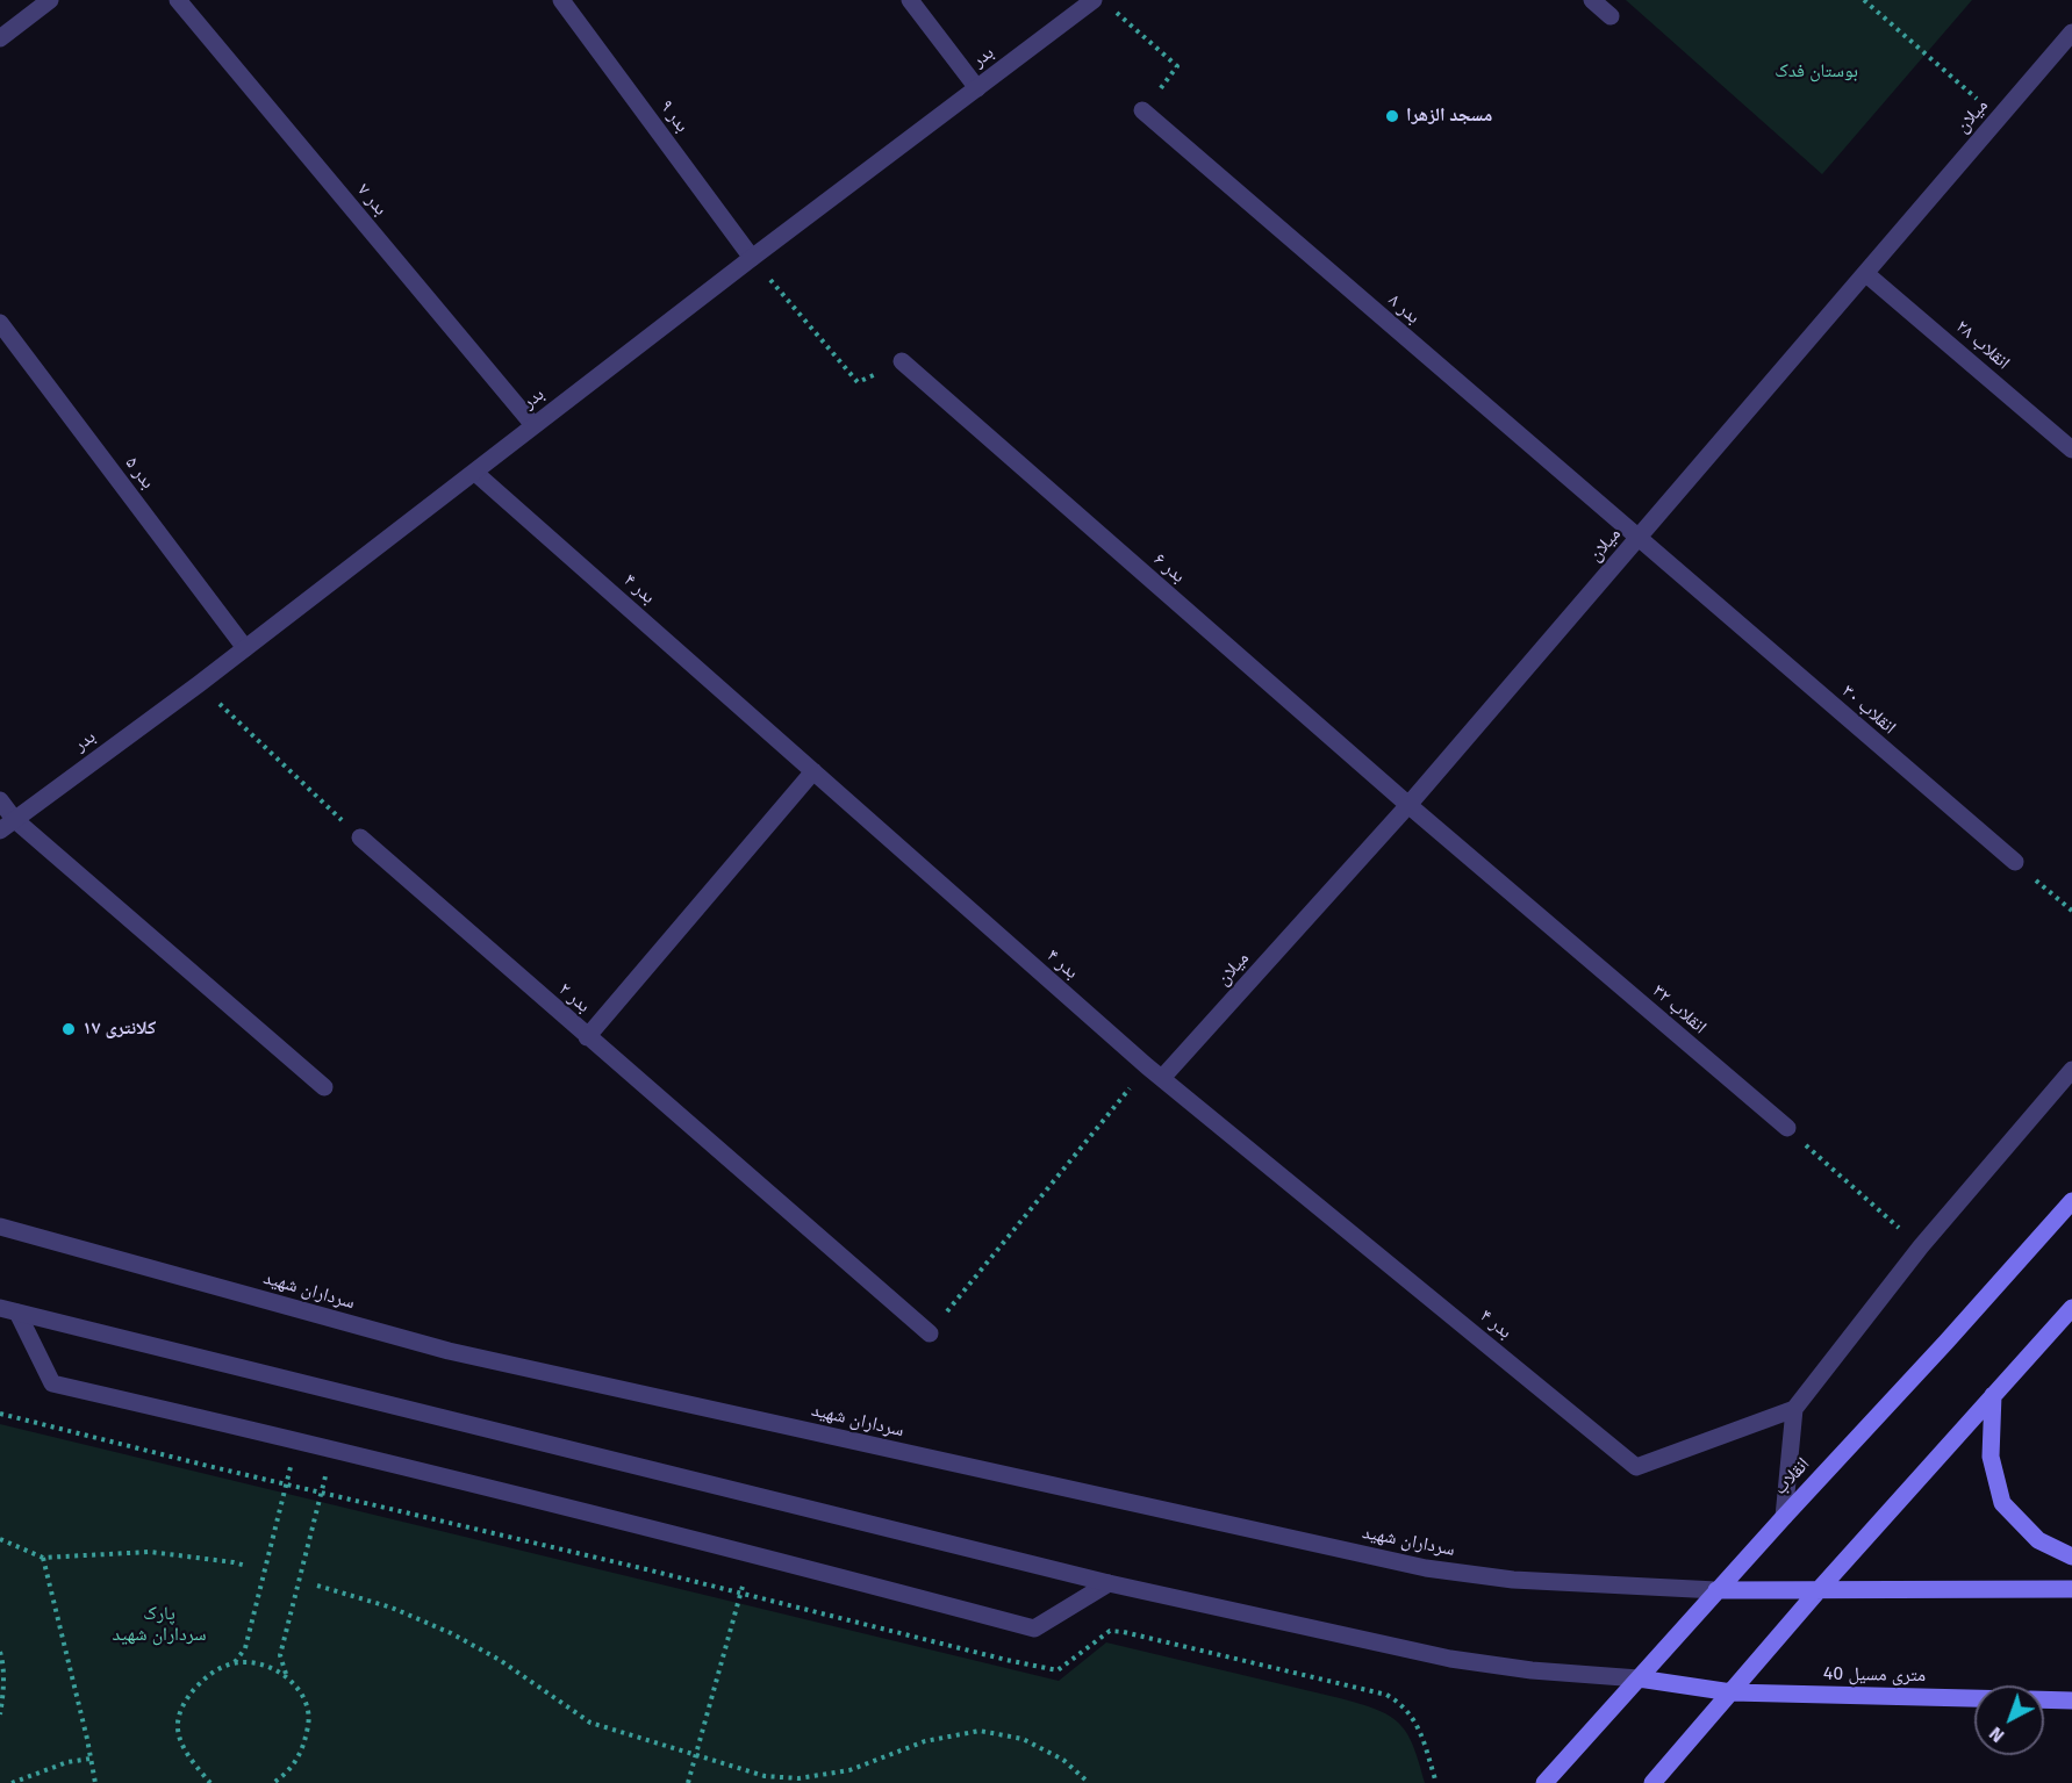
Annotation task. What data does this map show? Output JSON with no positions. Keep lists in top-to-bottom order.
{
  "streets": {
    "main road": ["انقلاب", "40 متری مسیل"],
    "street": [
      "بدر",
      "بدر ۹",
      "میلان",
      "بدر ۷",
      "بدر ۸",
      "انقلاب ۲۸",
      "بدر ۵",
      "بدر ۶",
      "بدر ۴",
      "انقلاب ۳۰",
      "بدر ۲",
      "انقلاب ۳۲",
      "سرداران شهید"
    ]
  },
  "crossings": [
    ["بدر", "بدر ۹"],
    ["بدر", "بدر ۷"],
    ["بدر", "بدر ۵"],
    ["بدر", "بدر ۴"],
    ["میلان", "بدر ۸"],
    ["میلان", "انقلاب ۲۸"],
    ["میلان", "بدر ۶"],
    ["میلان", "بدر ۴"],
    ["میلان", "انقلاب ۳۰"],
    ["میلان", "انقلاب ۳۲"],
    ["بدر ۸", "انقلاب ۳۰"],
    ["بدر ۶", "انقلاب ۳۲"],
    ["سرداران شهید", "انقلاب"],
    ["انقلاب", "40 متری مسیل"]
  ],
  "parks": ["بوستان فدک", "پارک سرداران شهید"],
  "places": ["مسجد الزهرا", "کلانتری ۱۷"],
  "north": "bottom left"
}
